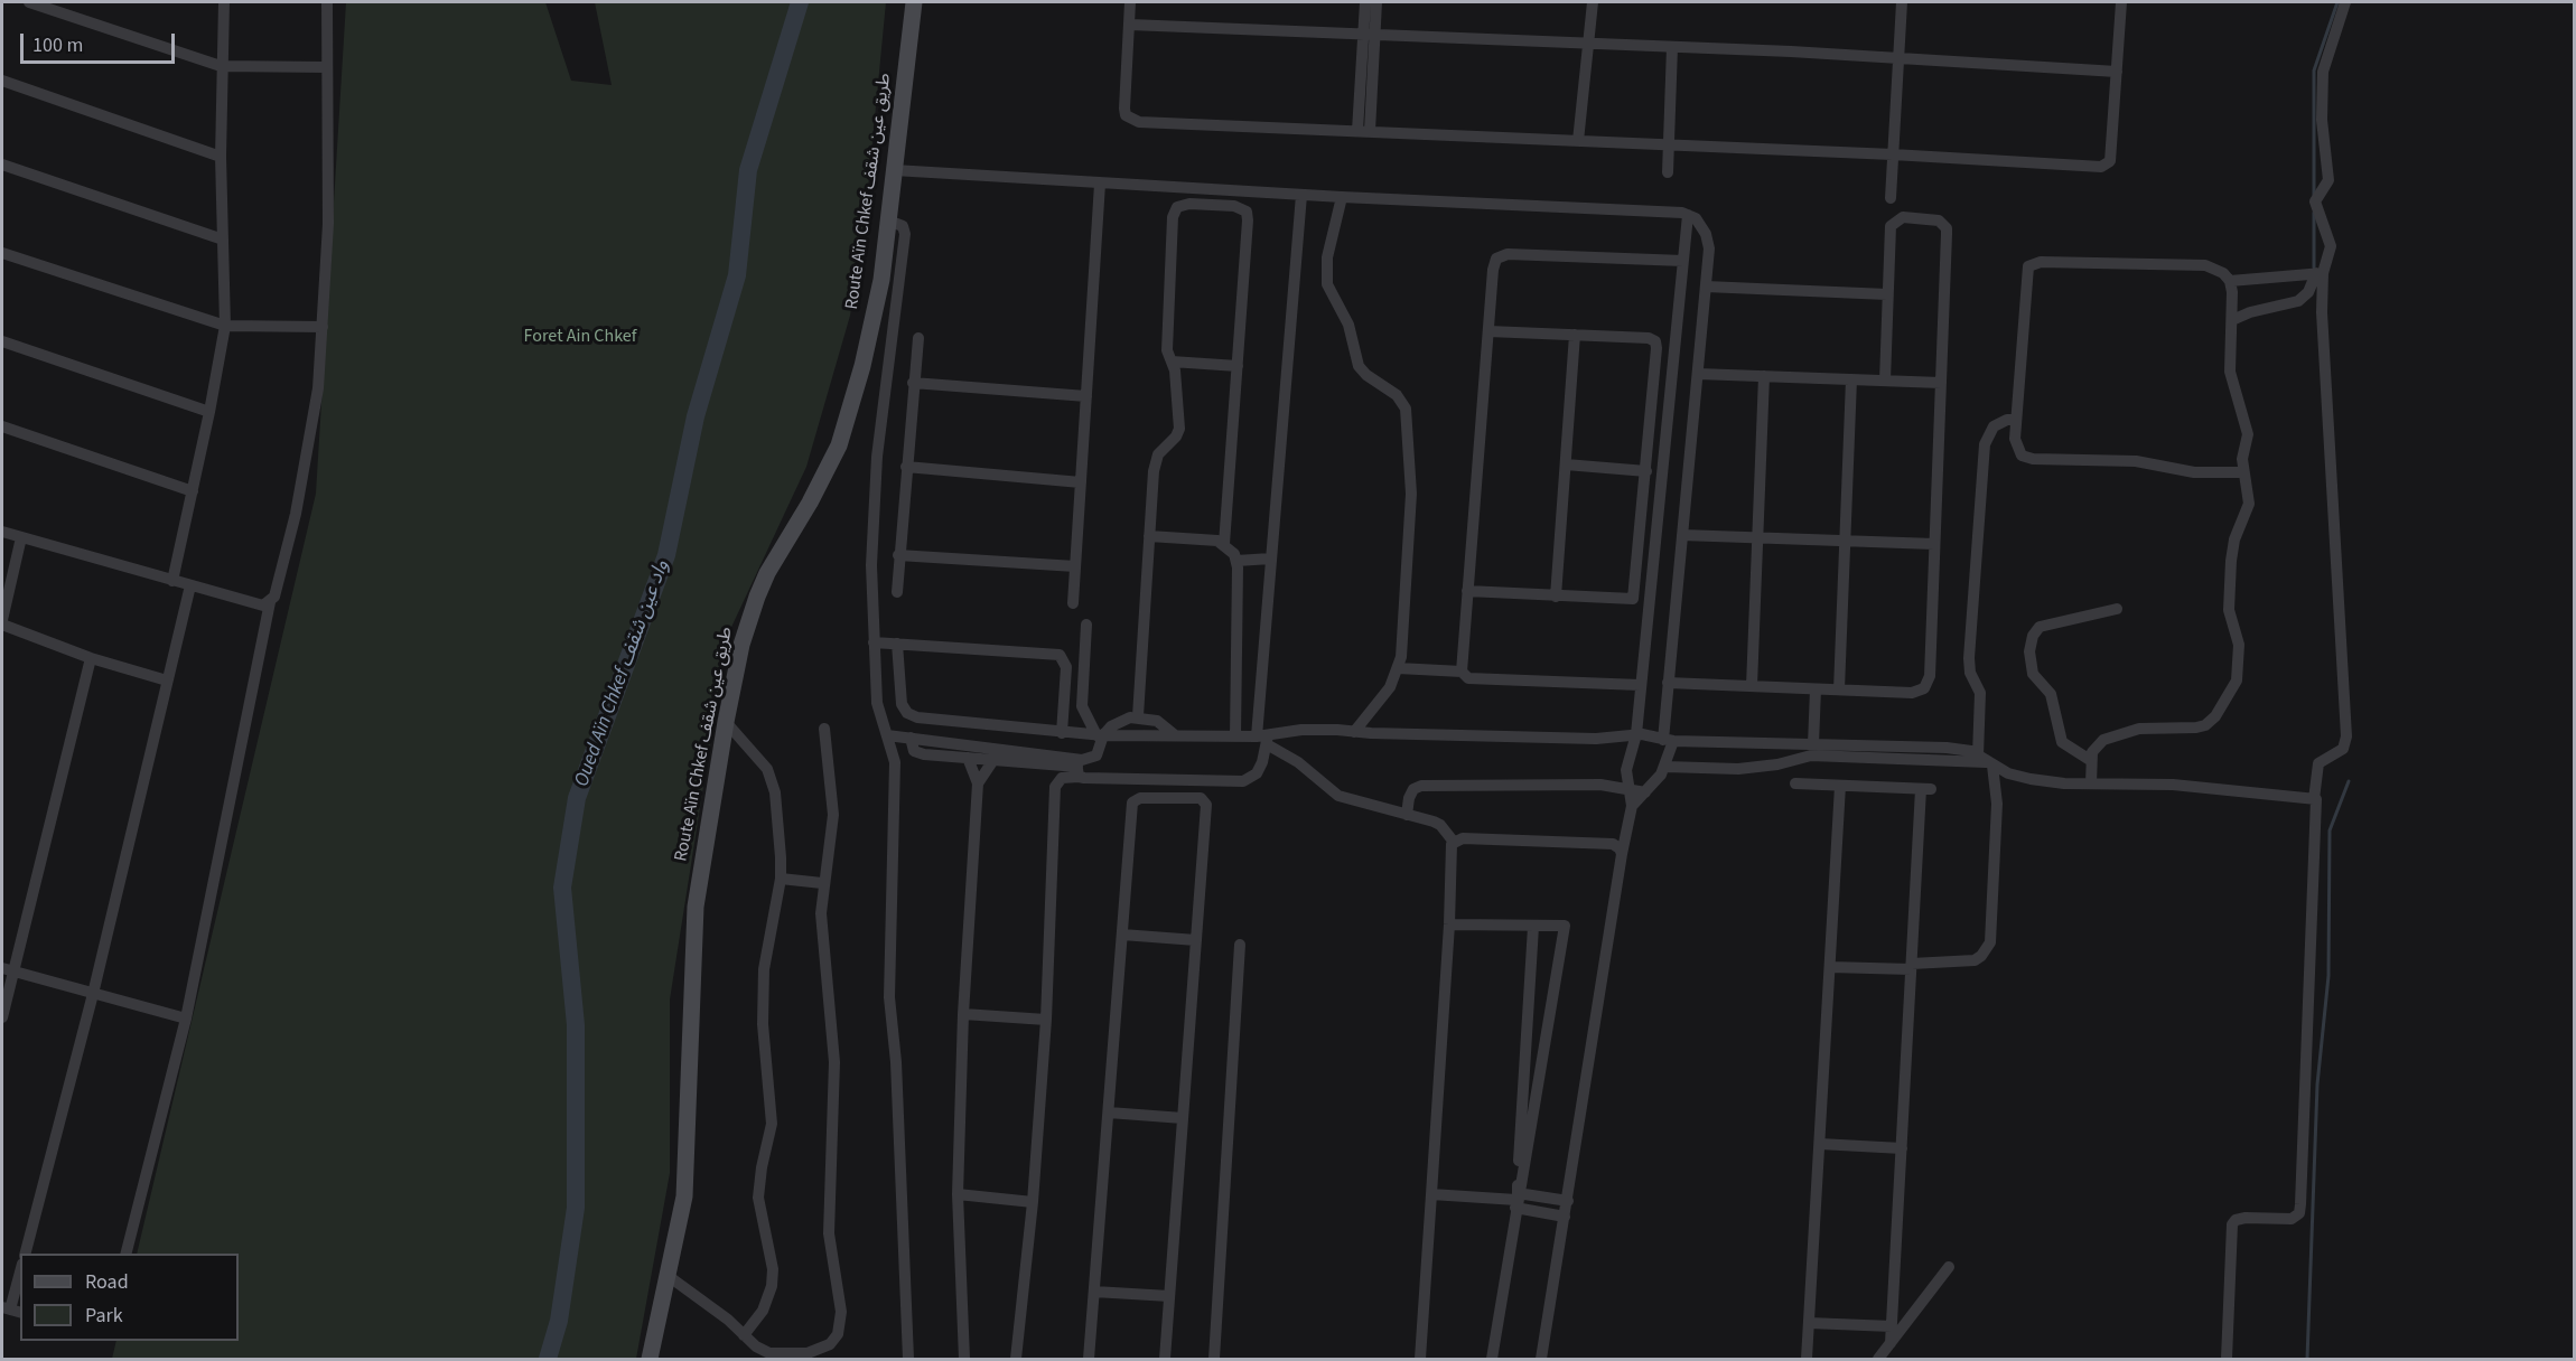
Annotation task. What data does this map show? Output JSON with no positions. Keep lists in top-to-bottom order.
{
  "streets": {
    "street": ["Route Aïn Chkef طريق عين شقف"]
  },
  "water": ["Oued Aïn Chkef واد عين شقف"],
  "parks": ["Foret Ain Chkef"],
  "legend": ["Road", "Park"],
  "scale_bar": "100 m"
}
